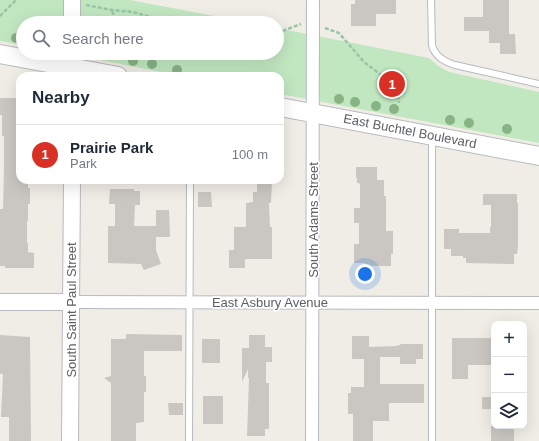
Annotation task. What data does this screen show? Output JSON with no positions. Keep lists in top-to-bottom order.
{
  "streets": {
    "main road": ["East Buchtel Boulevard"],
    "street": ["South Adams Street", "East Asbury Avenue", "South Saint Paul Street"]
  },
  "crossings": [
    ["East Buchtel Boulevard", "South Adams Street"],
    ["South Adams Street", "East Asbury Avenue"],
    ["East Asbury Avenue", "South Saint Paul Street"]
  ],
  "page": {
    "search": "Search here",
    "pins": "1",
    "heading": "Nearby",
    "list": [
      {
        "mark": "1",
        "name": "Prairie Park",
        "note": "Park",
        "value": "100 m"
      }
    ],
    "map_buttons": ["+", "−"]
  }
}
